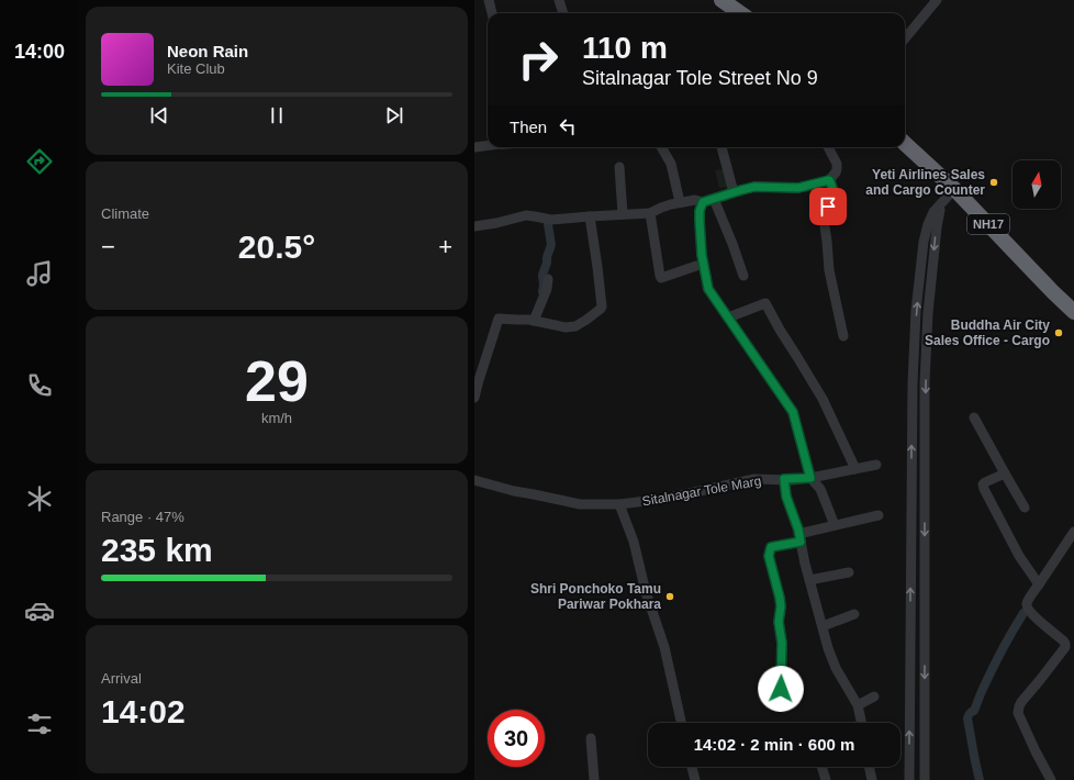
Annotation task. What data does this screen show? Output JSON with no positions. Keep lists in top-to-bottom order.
{
  "streets": {
    "highway": ["NH17"],
    "street": ["Sitalnagar Tole Marg"]
  },
  "places": ["Yeti Airlines Sales and Cargo Counter", "Buddha Air City Sales Office - Cargo", "Shri Ponchoko Tamu Pariwar Pokhara"],
  "north": "top",
  "page": {
    "tabs": "14:00",
    "turn": ["110 m", "Sitalnagar Tole Street No 9"],
    "song": ["Neon Rain", "Kite Club"],
    "then": "Then",
    "tile": [
      "Climate",
      ["29", "km/h"],
      ["Range · 47%", "235 km"],
      ["Arrival", "14:02"]
    ],
    "heat": ["−", "20.5°", "+"],
    "limit": "30",
    "trip": "14:02 · 2 min · 600 m"
  }
}
